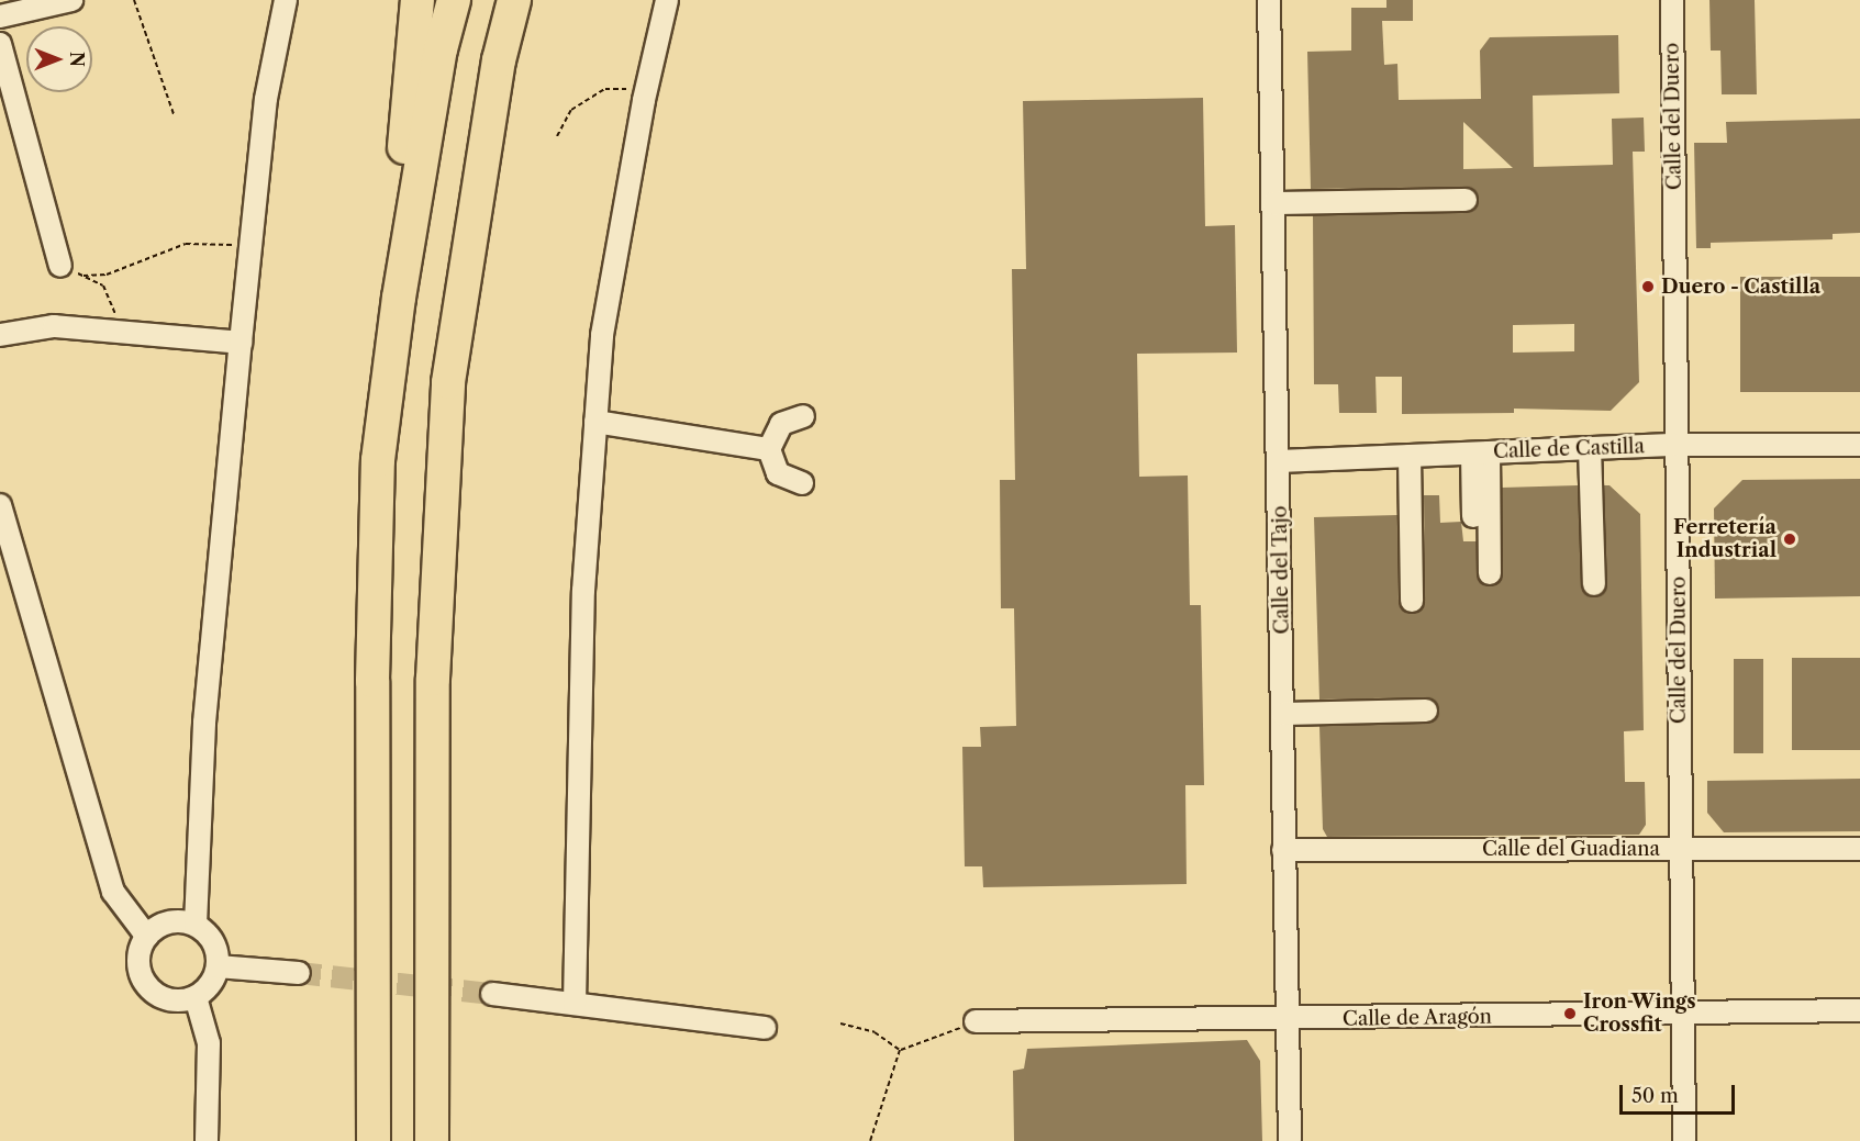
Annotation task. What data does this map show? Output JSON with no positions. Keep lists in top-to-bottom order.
{
  "streets": {
    "street": [
      "Calle del Duero",
      "Calle de Castilla",
      "Calle del Tajo",
      "Calle del Guadiana",
      "Calle de Aragón"
    ]
  },
  "crossings": [
    ["Calle del Duero", "Calle de Castilla"],
    ["Calle del Duero", "Calle del Guadiana"],
    ["Calle del Duero", "Calle de Aragón"],
    ["Calle de Castilla", "Calle del Tajo"],
    ["Calle del Tajo", "Calle del Guadiana"],
    ["Calle del Tajo", "Calle de Aragón"]
  ],
  "places": ["Duero - Castilla", "Ferretería Industrial", "Iron Wings Crossfit"],
  "scale_bar": "50 m",
  "north": "right"
}
